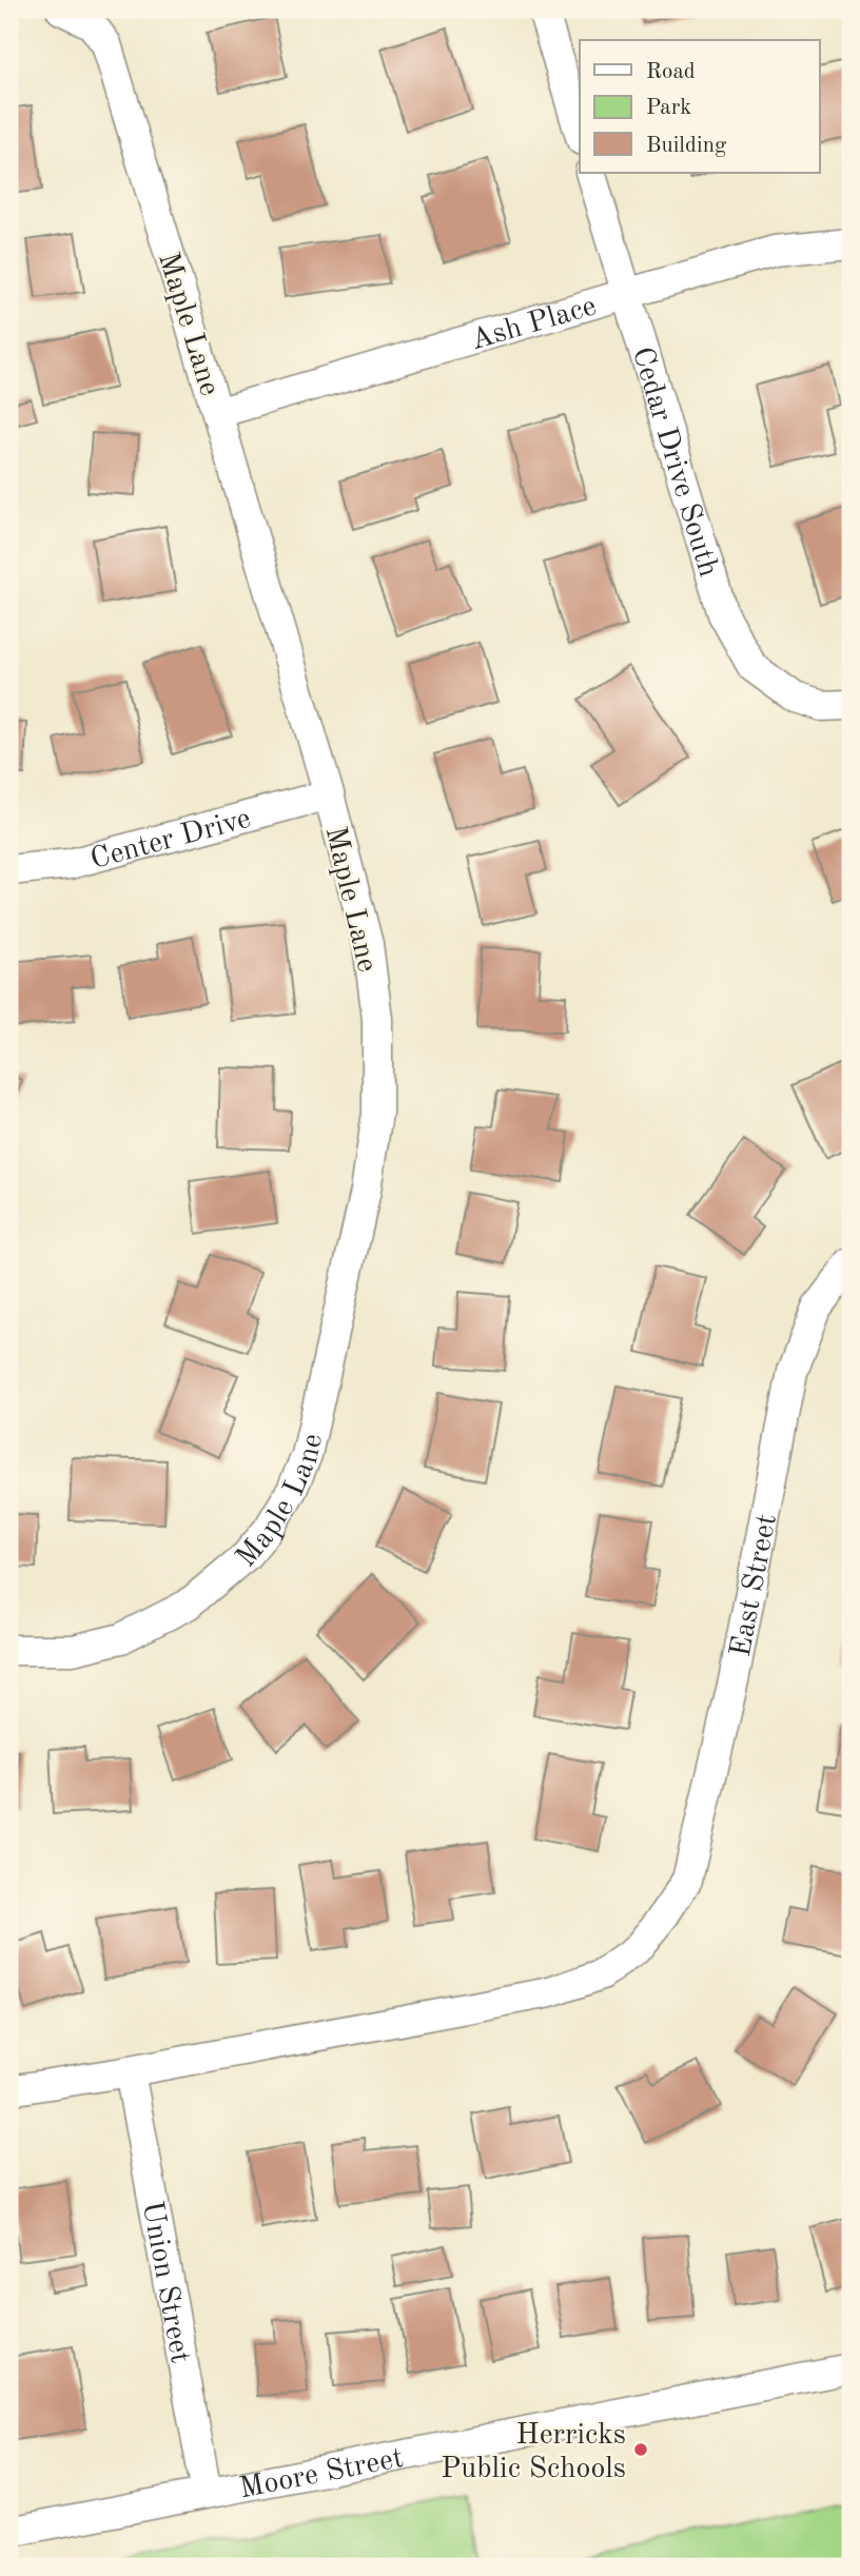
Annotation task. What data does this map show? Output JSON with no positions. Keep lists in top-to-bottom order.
{
  "streets": {
    "street": [
      "Ash Place",
      "Maple Lane",
      "Cedar Drive South",
      "Center Drive",
      "East Street",
      "Union Street",
      "Moore Street"
    ]
  },
  "crossings": [
    ["Ash Place", "Maple Lane"],
    ["Ash Place", "Cedar Drive South"],
    ["Maple Lane", "Center Drive"],
    ["East Street", "Union Street"],
    ["Union Street", "Moore Street"]
  ],
  "places": ["Herricks Public Schools"],
  "legend": ["Road", "Park", "Building"]
}
